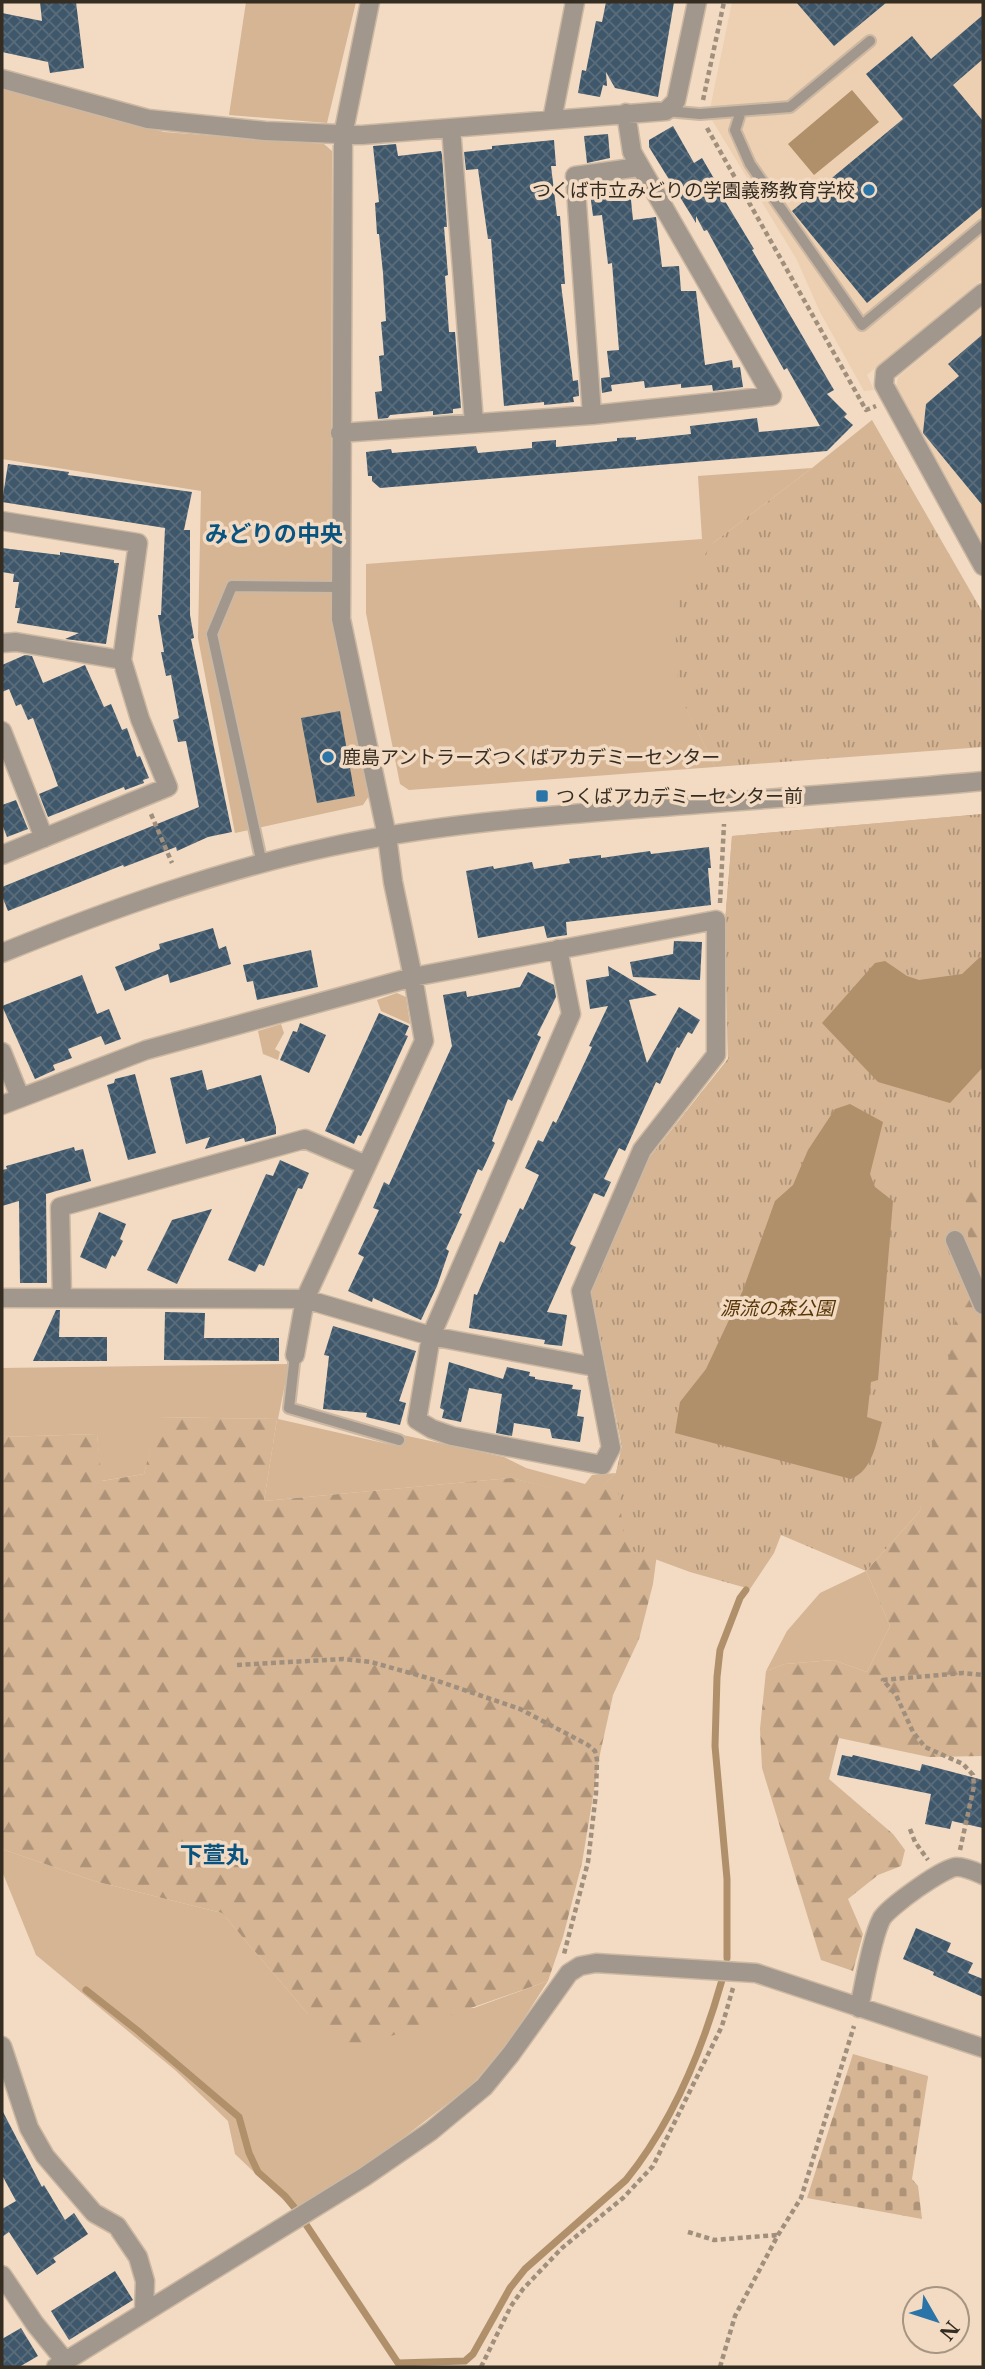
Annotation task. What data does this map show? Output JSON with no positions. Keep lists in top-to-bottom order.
{
  "districts": ["みどりの中央", "下萱丸"],
  "parks": ["源流の森公園"],
  "places": {
    "other": ["つくば市立みどりの学園義務教育学校", "鹿島アントラーズつくばアカデミーセンター"],
    "transit": ["つくばアカデミーセンター前"]
  },
  "north": "bottom right"
}
